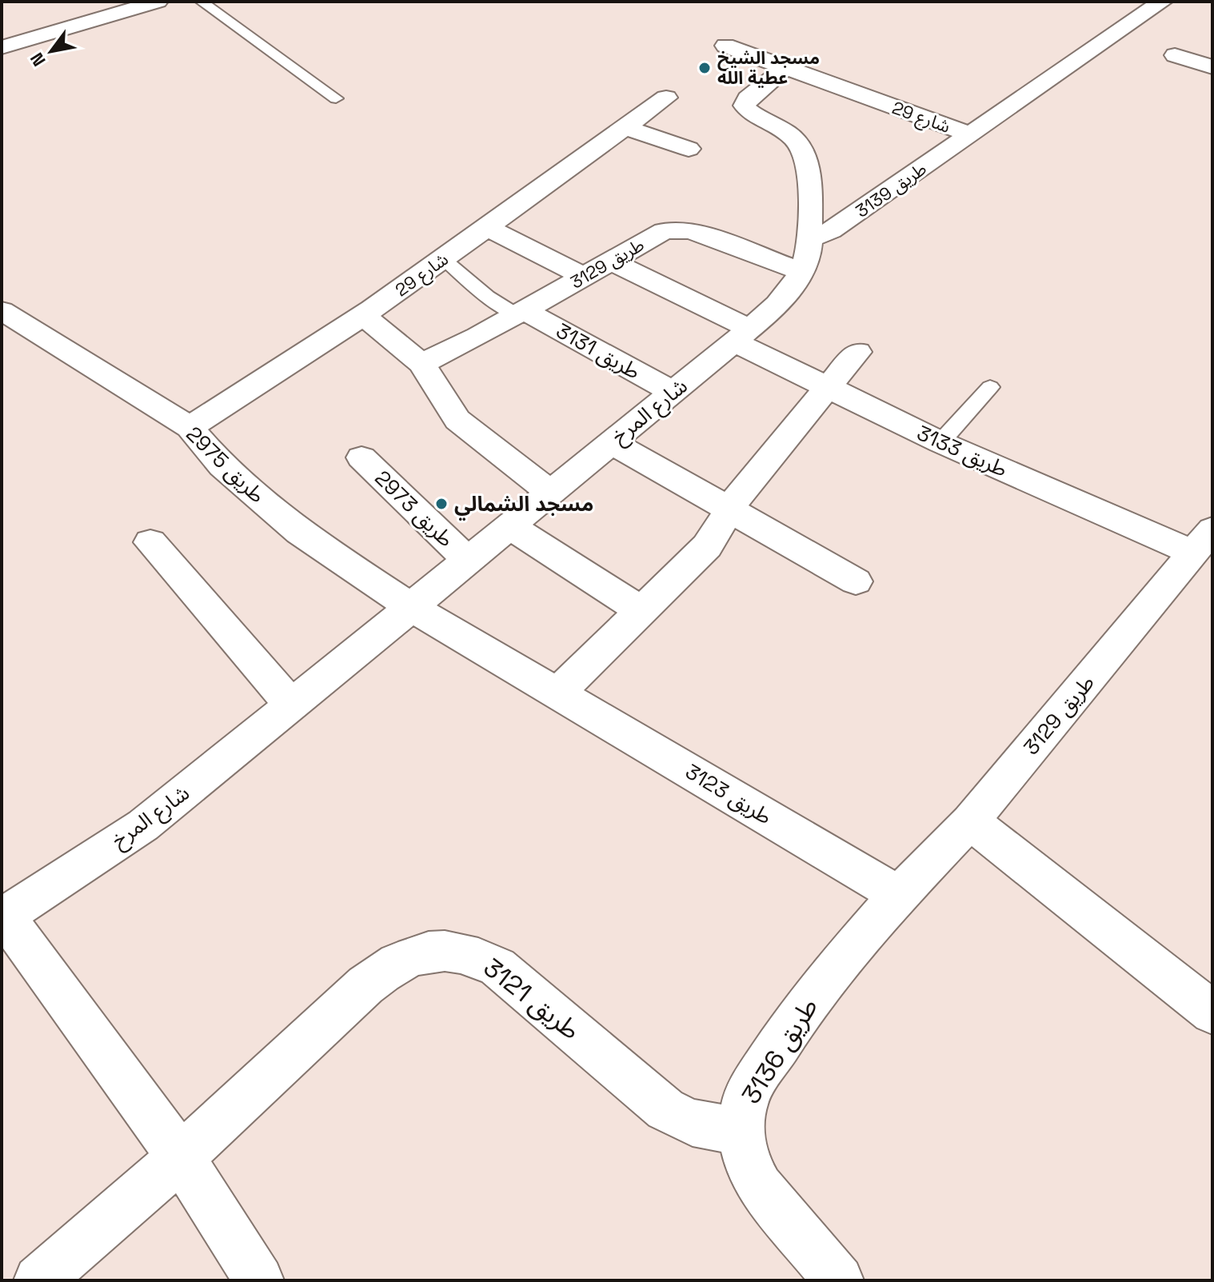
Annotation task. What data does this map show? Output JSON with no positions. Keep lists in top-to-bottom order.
{
  "streets": {
    "street": [
      "شارع 29",
      "طريق 3139",
      "طريق 3129",
      "طريق 3131",
      "شارع المرخ",
      "طريق 3133",
      "طريق 2975",
      "طريق 2973",
      "طريق 3123",
      "طريق 3121",
      "طريق 3136"
    ]
  },
  "crossings": [
    ["شارع 29", "طريق 3139"],
    ["شارع 29", "طريق 2975"],
    ["طريق 3139", "طريق 3129"],
    ["طريق 3139", "شارع المرخ"],
    ["طريق 3129", "طريق 3131"],
    ["طريق 3129", "شارع المرخ"],
    ["طريق 3129", "طريق 3133"],
    ["طريق 3129", "طريق 3123"],
    ["طريق 3129", "طريق 3136"],
    ["طريق 3131", "شارع المرخ"],
    ["شارع المرخ", "طريق 3133"],
    ["شارع المرخ", "طريق 2975"],
    ["شارع المرخ", "طريق 2973"],
    ["شارع المرخ", "طريق 3123"],
    ["طريق 2975", "طريق 3123"],
    ["طريق 3123", "طريق 3136"],
    ["طريق 3121", "طريق 3136"]
  ],
  "places": ["مسجد الشيخ عطية الله", "مسجد الشمالي"],
  "north": "bottom left"
}
